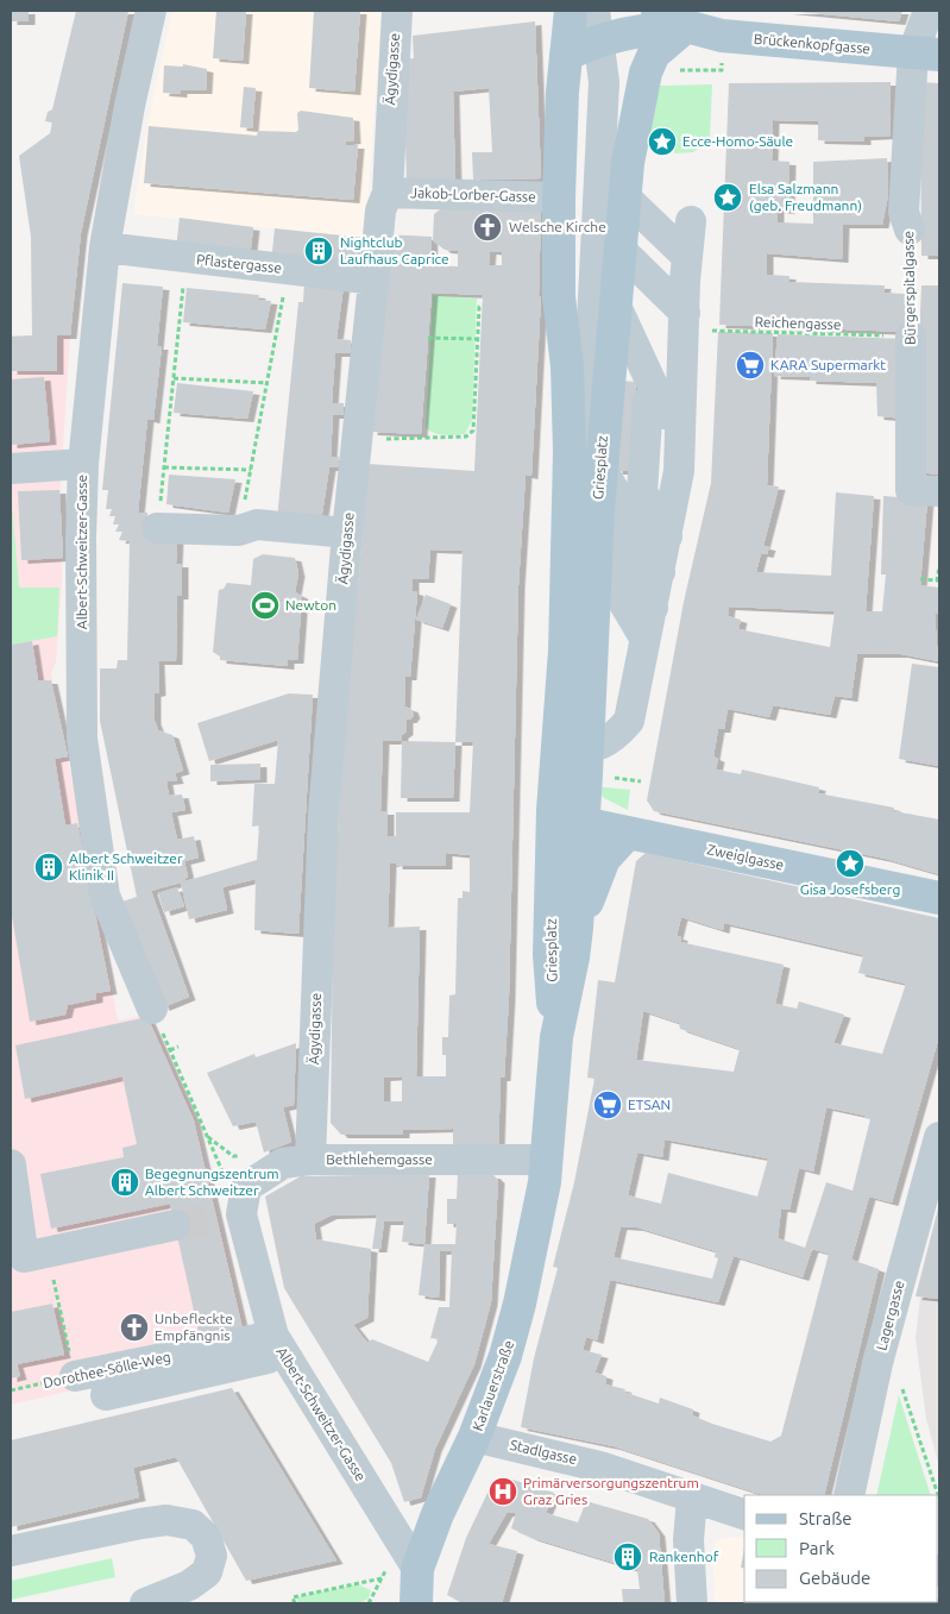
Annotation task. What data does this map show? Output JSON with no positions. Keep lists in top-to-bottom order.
{
  "streets": {
    "main road": [
      "Brückenkopfgasse",
      "Griesplatz",
      "Zweiglgasse",
      "Karlauerstraße"
    ],
    "street": [
      "Ägydigasse",
      "Jakob-Lorber-Gasse",
      "Pflastergasse",
      "Bürgerspitalgasse",
      "Albert-Schweitzer-Gasse",
      "Bethlehemgasse",
      "Lagergasse",
      "Dorothee-Sölle-Weg",
      "Stadlgasse"
    ],
    "path": ["Reichengasse"]
  },
  "crossings": [
    ["Brückenkopfgasse", "Bürgerspitalgasse"],
    ["Brückenkopfgasse", "Griesplatz"],
    ["Ägydigasse", "Jakob-Lorber-Gasse"],
    ["Ägydigasse", "Pflastergasse"],
    ["Ägydigasse", "Bethlehemgasse"],
    ["Jakob-Lorber-Gasse", "Griesplatz"],
    ["Pflastergasse", "Albert-Schweitzer-Gasse"],
    ["Bürgerspitalgasse", "Reichengasse"],
    ["Griesplatz", "Zweiglgasse"],
    ["Griesplatz", "Bethlehemgasse"],
    ["Griesplatz", "Karlauerstraße"],
    ["Albert-Schweitzer-Gasse", "Bethlehemgasse"],
    ["Albert-Schweitzer-Gasse", "Dorothee-Sölle-Weg"],
    ["Albert-Schweitzer-Gasse", "Karlauerstraße"],
    ["Bethlehemgasse", "Karlauerstraße"],
    ["Karlauerstraße", "Stadlgasse"]
  ],
  "places": {
    "place": ["Ecce-Homo-Säule", "Elsa Salzmann (geb. Freudmann)", "Gisa Josefsberg"],
    "church": ["Welsche Kirche", "Unbefleckte Empfängnis"],
    "building": [
      "Nightclub Laufhaus Caprice",
      "Albert Schweitzer Klinik II",
      "Begegnungszentrum Albert Schweitzer",
      "Rankenhof"
    ],
    "supermarket": ["KARA Supermarkt", "ETSAN"],
    "sports": ["Newton"],
    "hospital": ["Primärversorgungszentrum Graz Gries"]
  },
  "legend": ["Straße", "Park", "Gebäude"]
}
